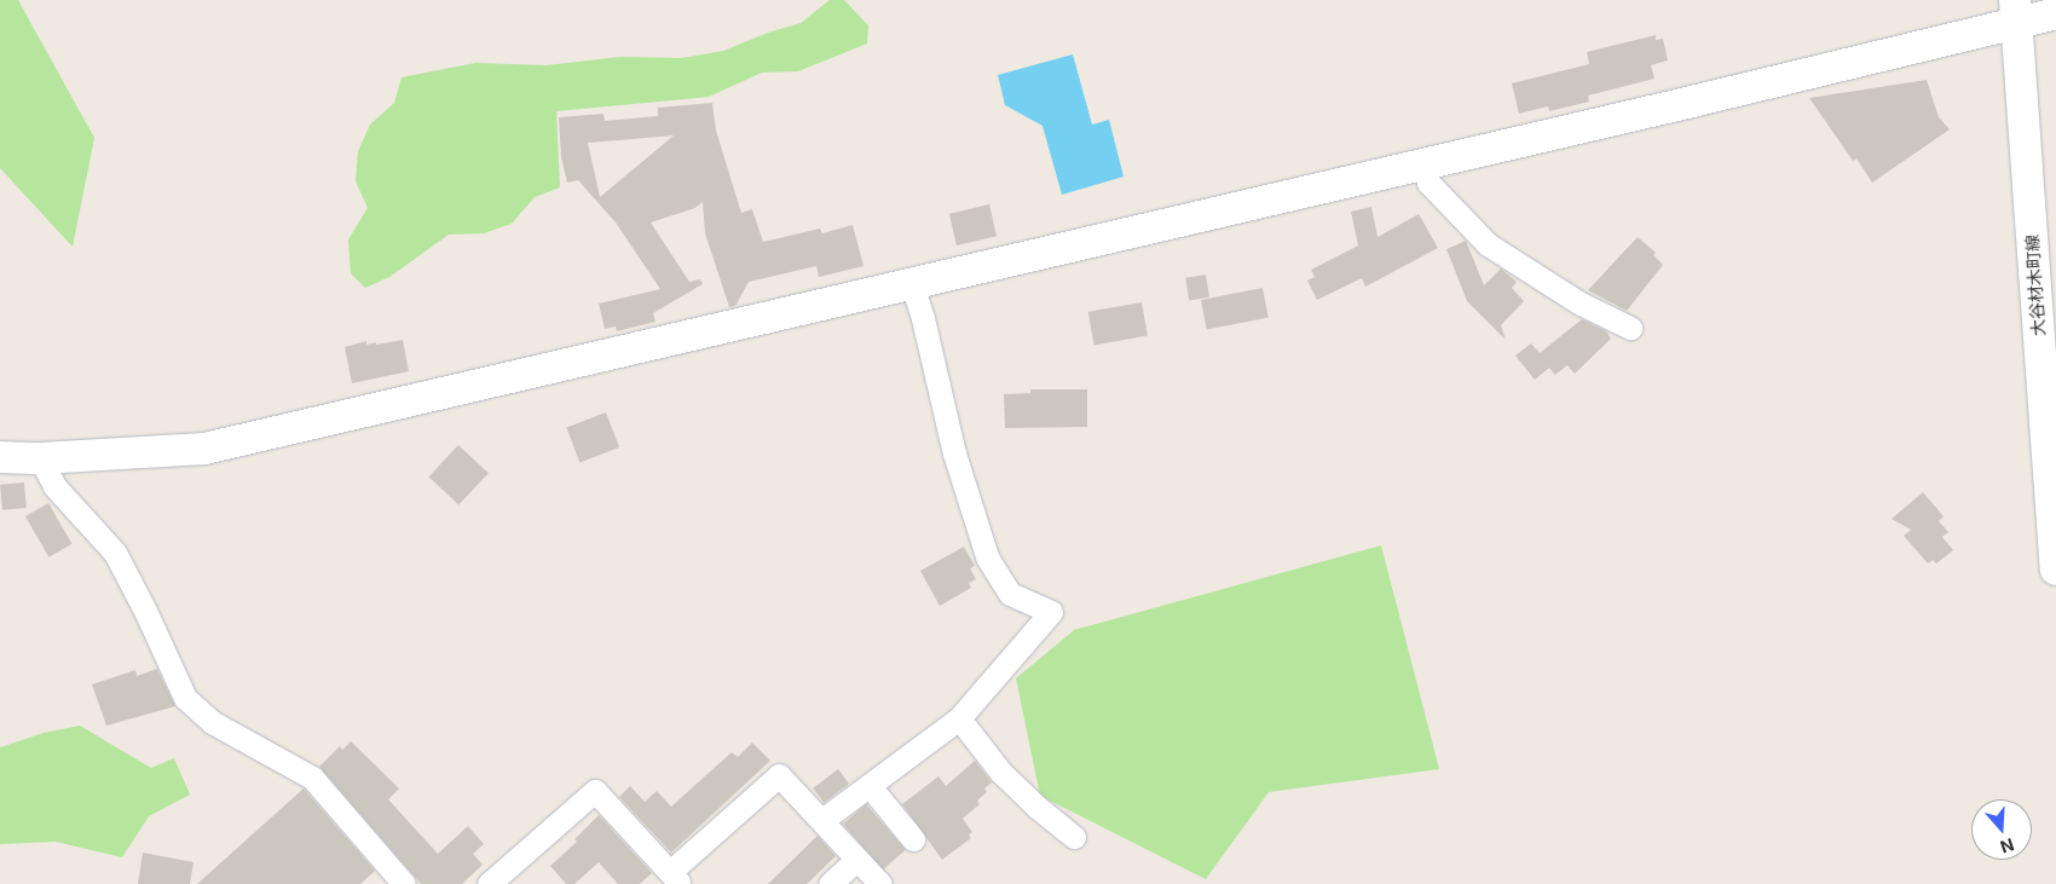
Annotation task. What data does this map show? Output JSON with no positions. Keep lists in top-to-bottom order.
{
  "streets": {
    "street": ["大谷材木町線"]
  },
  "north": "bottom"
}
